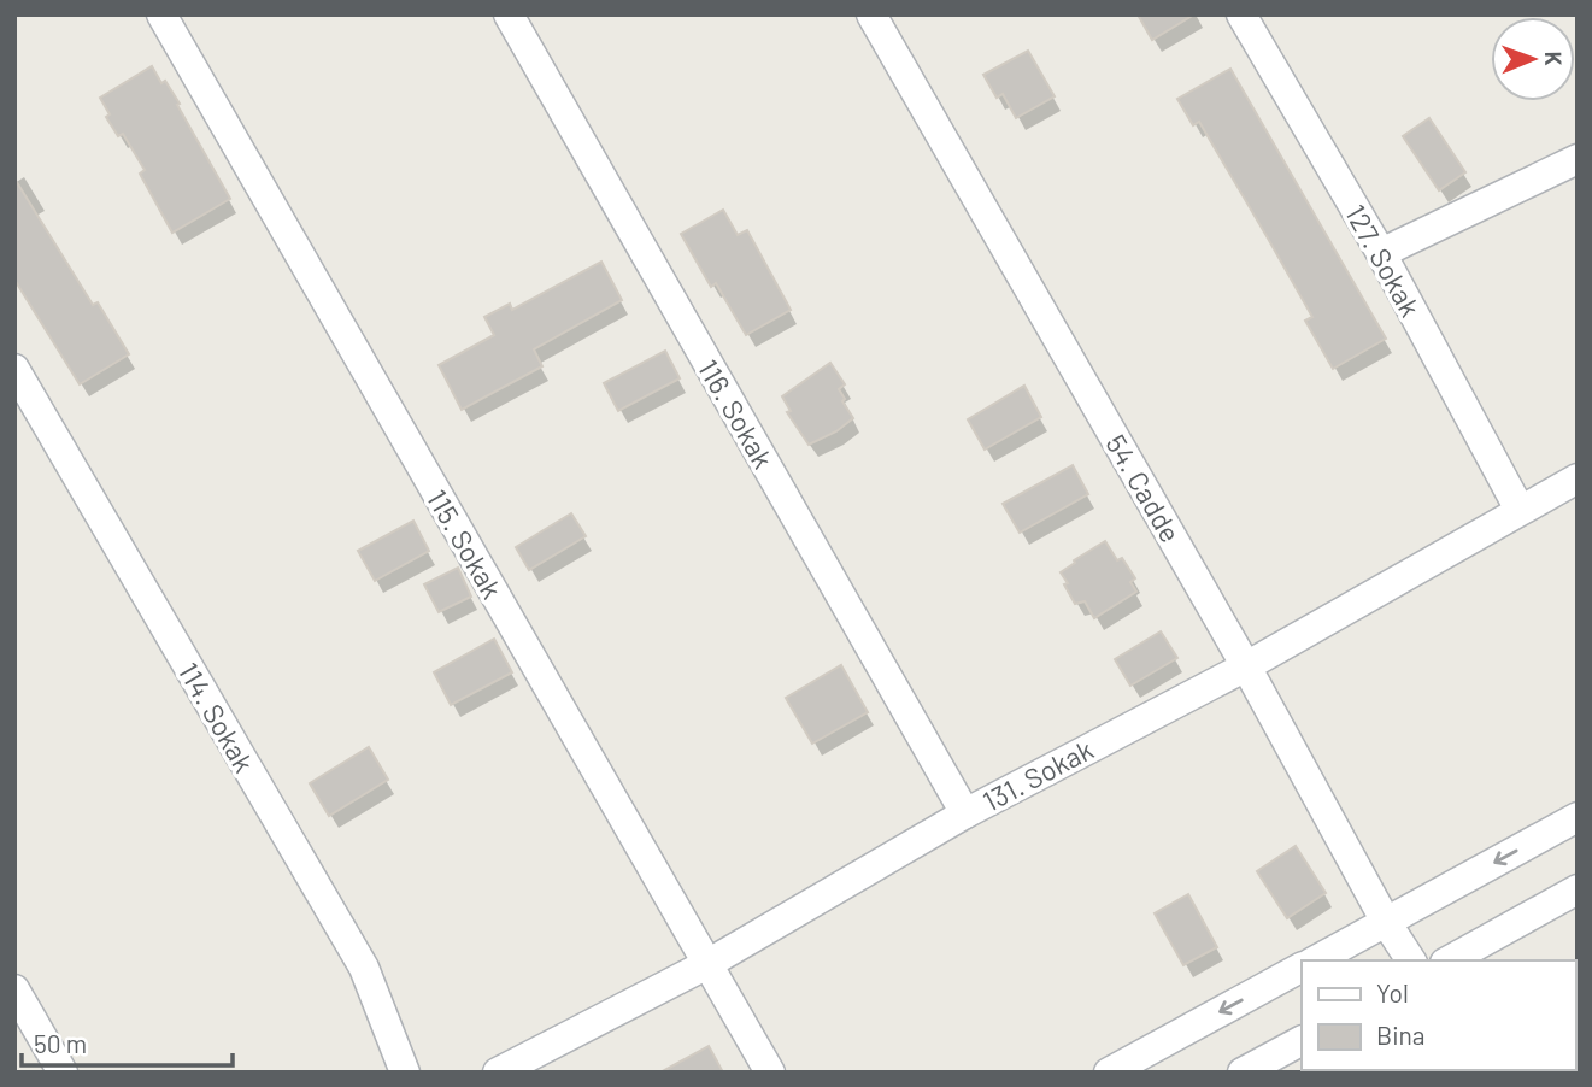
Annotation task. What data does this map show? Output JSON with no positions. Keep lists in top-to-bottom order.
{
  "streets": {
    "street": [
      "127. Sokak",
      "116. Sokak",
      "54. Cadde",
      "115. Sokak",
      "114. Sokak",
      "131. Sokak"
    ]
  },
  "crossings": [
    ["127. Sokak", "131. Sokak"],
    ["116. Sokak", "131. Sokak"],
    ["54. Cadde", "131. Sokak"],
    ["115. Sokak", "131. Sokak"]
  ],
  "legend": ["Yol", "Bina"],
  "scale_bar": "50 m",
  "north": "right"
}
